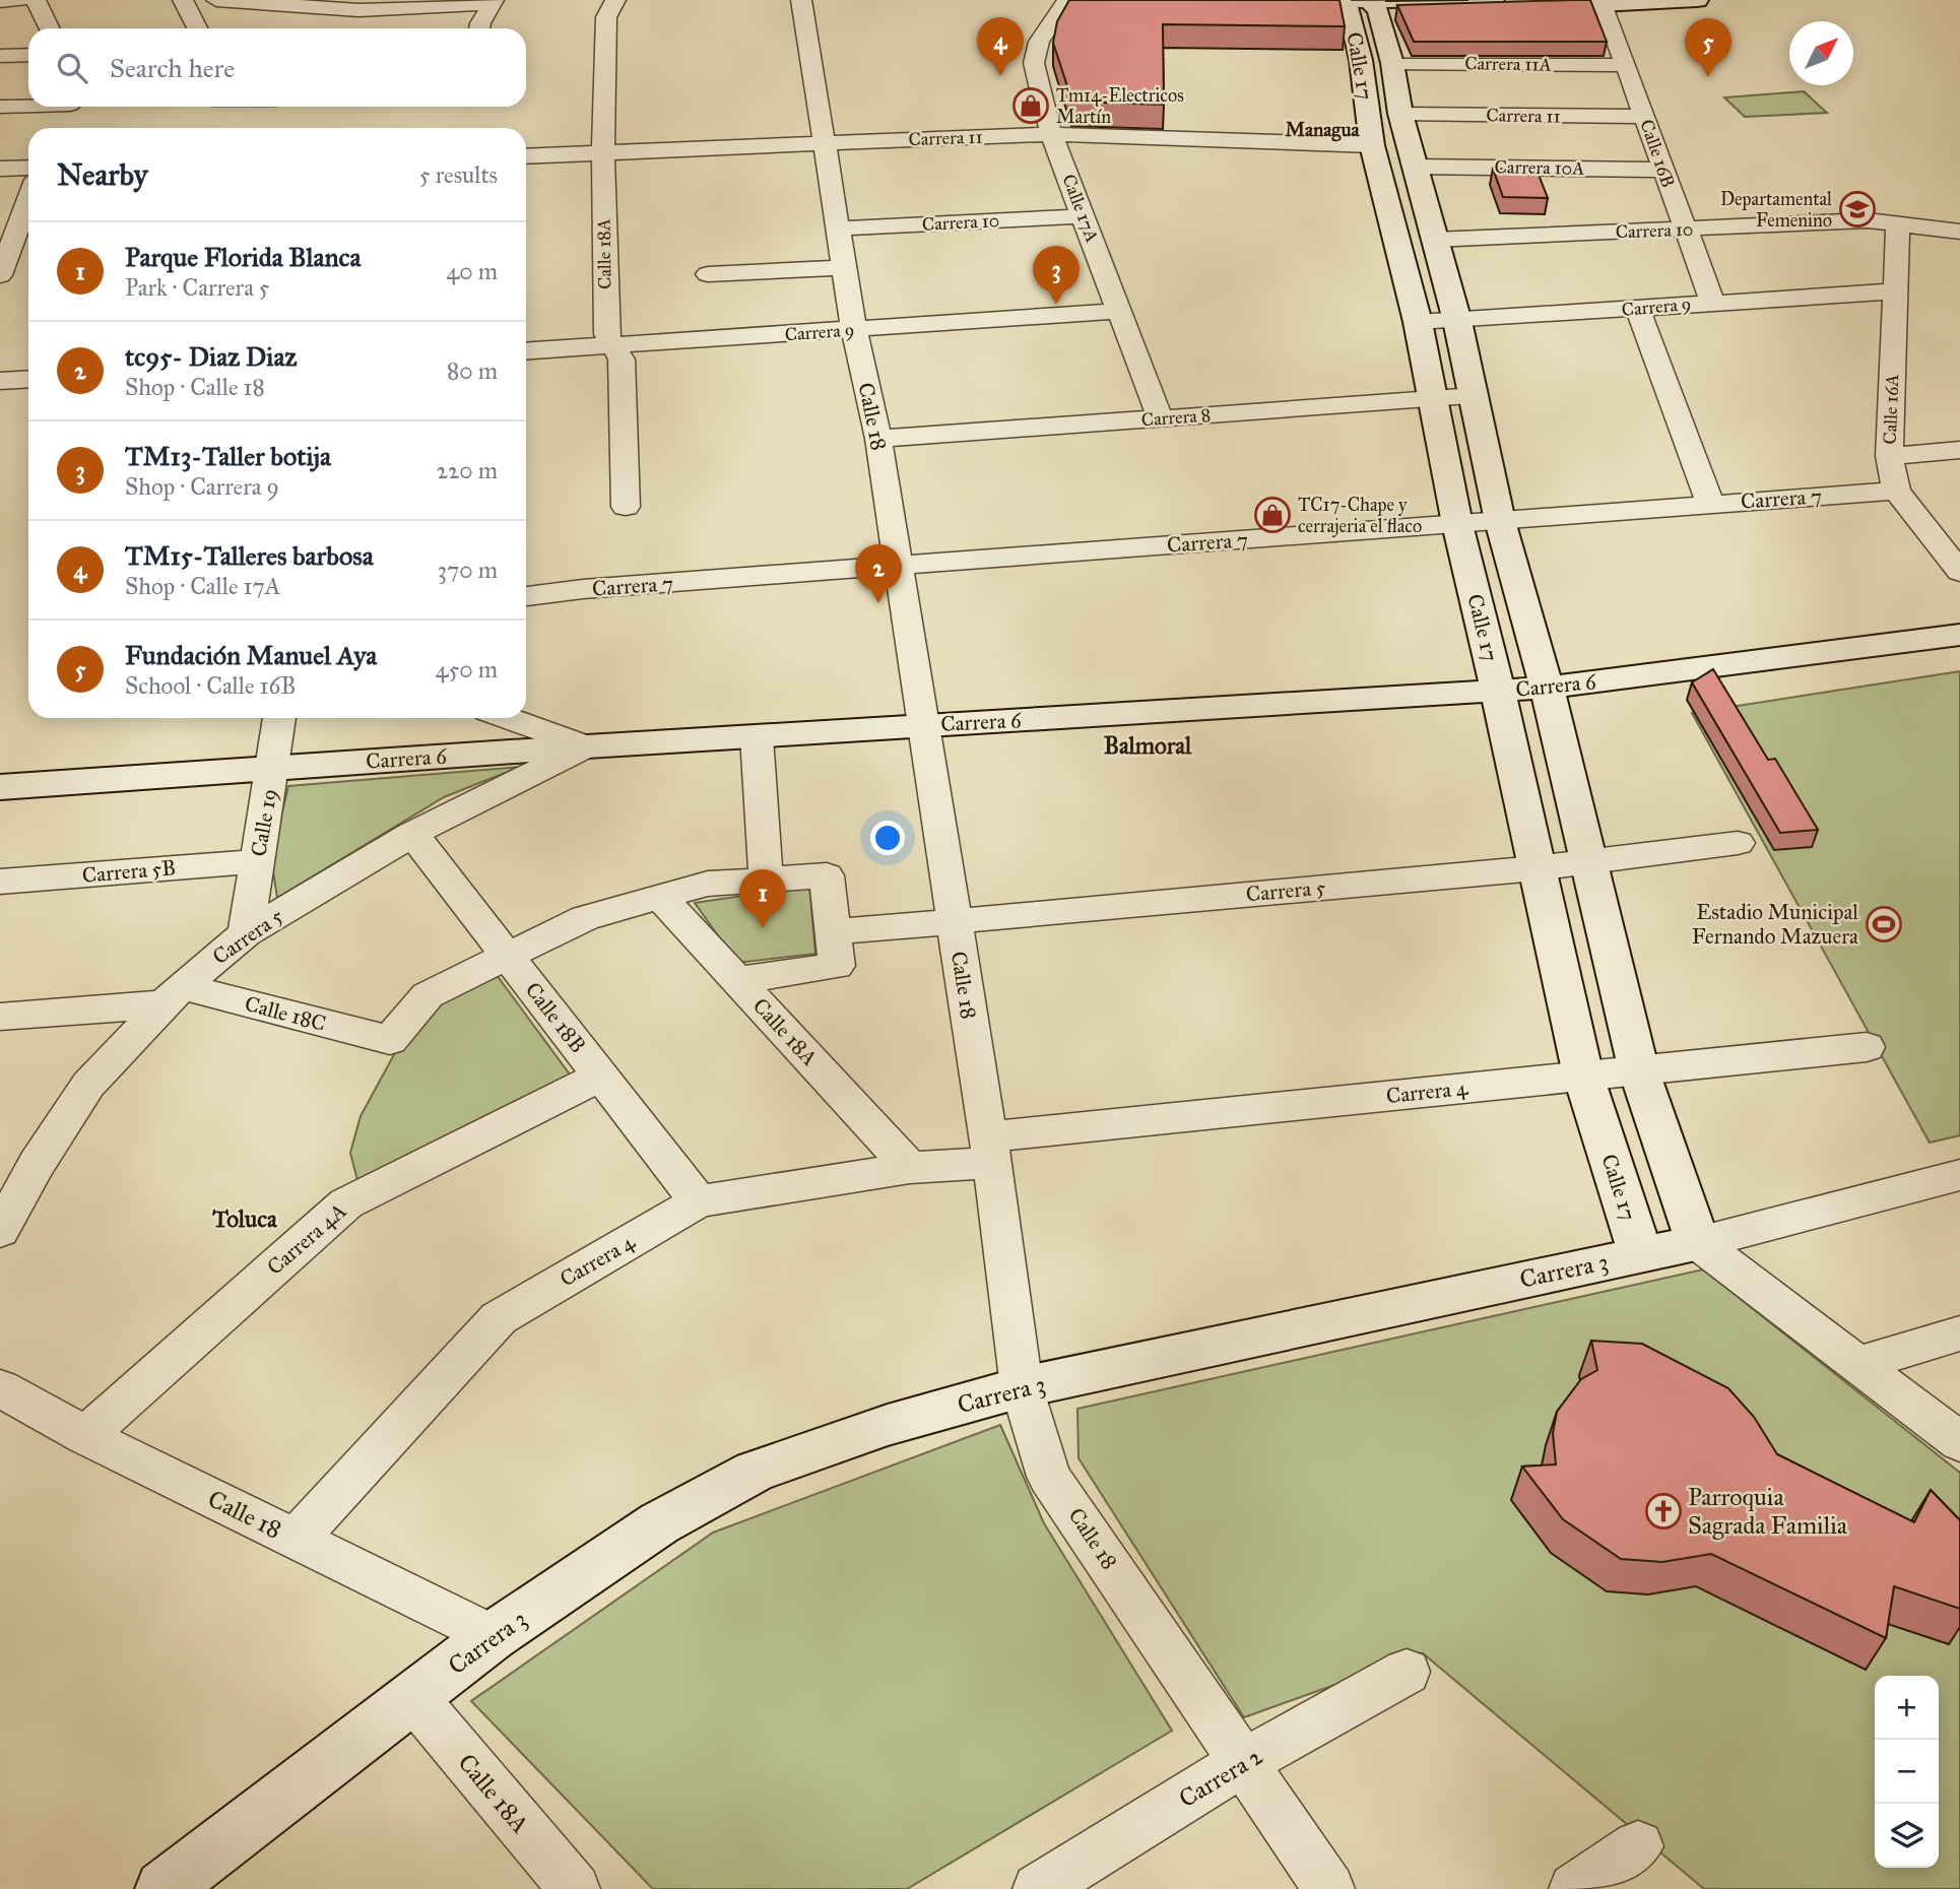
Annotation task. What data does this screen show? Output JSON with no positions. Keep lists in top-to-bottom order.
{
  "streets": {
    "street": [
      "Carrera 11A",
      "Calle 17",
      "Carrera 11",
      "Calle 16B",
      "Carrera 10A",
      "Calle 17A",
      "Carrera 10",
      "Calle 18A",
      "Carrera 9",
      "Calle 16A",
      "Calle 18",
      "Carrera 8",
      "Carrera 7",
      "Carrera 6",
      "Calle 19",
      "Carrera 5B",
      "Carrera 5",
      "Calle 18C",
      "Calle 18B",
      "Carrera 4",
      "Carrera 4A",
      "Carrera 3",
      "Carrera 2"
    ]
  },
  "crossings": [
    ["Carrera 11A", "Calle 17"],
    ["Carrera 11A", "Calle 16B"],
    ["Calle 17", "Carrera 11"],
    ["Calle 17", "Carrera 10A"],
    ["Calle 17", "Carrera 10"],
    ["Calle 17", "Carrera 9"],
    ["Calle 17", "Carrera 8"],
    ["Calle 17", "Carrera 7"],
    ["Calle 17", "Carrera 6"],
    ["Calle 17", "Carrera 5"],
    ["Calle 17", "Carrera 4"],
    ["Calle 17", "Carrera 3"],
    ["Carrera 11", "Calle 16B"],
    ["Carrera 11", "Calle 17A"],
    ["Carrera 11", "Calle 18A"],
    ["Carrera 11", "Calle 18"],
    ["Calle 16B", "Carrera 10A"],
    ["Calle 16B", "Carrera 10"],
    ["Calle 16B", "Carrera 9"],
    ["Calle 17A", "Carrera 10"],
    ["Calle 17A", "Carrera 9"],
    ["Calle 17A", "Carrera 8"],
    ["Carrera 10", "Calle 16A"],
    ["Carrera 10", "Calle 18"],
    ["Calle 18A", "Carrera 9"],
    ["Calle 18A", "Carrera 4"],
    ["Calle 18A", "Carrera 3"],
    ["Carrera 9", "Calle 16A"],
    ["Carrera 9", "Calle 18"],
    ["Calle 16A", "Carrera 7"],
    ["Calle 18", "Carrera 8"],
    ["Calle 18", "Carrera 7"],
    ["Calle 18", "Carrera 6"],
    ["Calle 18", "Carrera 5"],
    ["Calle 18", "Carrera 4"],
    ["Calle 18", "Carrera 4A"],
    ["Calle 18", "Carrera 3"],
    ["Calle 18", "Carrera 2"],
    ["Carrera 6", "Calle 19"],
    ["Carrera 6", "Carrera 5"],
    ["Calle 19", "Carrera 5B"],
    ["Calle 19", "Carrera 5"],
    ["Carrera 5", "Calle 18C"],
    ["Carrera 5", "Calle 18B"],
    ["Calle 18C", "Calle 18B"],
    ["Calle 18B", "Carrera 4"],
    ["Calle 18B", "Carrera 4A"]
  ],
  "districts": ["Managua", "Balmoral", "Toluca"],
  "places": {
    "shop": ["Tm14-Electricos Martín", "TC17-Chape y cerrajeria el flaco"],
    "school or university": ["Departamental Femenino"],
    "sports": ["Estadio Municipal Fernando Mazuera"],
    "church": ["Parroquia Sagrada Familia"]
  },
  "north": "top right",
  "page": {
    "pins": [
      "4",
      "5",
      "3",
      "2",
      "1"
    ],
    "search": "Search here",
    "heading": ["Nearby", "5 results"],
    "list": [
      {
        "mark": "1",
        "name": "Parque Florida Blanca",
        "note": "Park · Carrera 5",
        "value": "40 m"
      },
      {
        "mark": "2",
        "name": "tc95- Diaz Diaz",
        "note": "Shop · Calle 18",
        "value": "80 m"
      },
      {
        "mark": "3",
        "name": "TM13-Taller botija",
        "note": "Shop · Carrera 9",
        "value": "220 m"
      },
      {
        "mark": "4",
        "name": "TM15-Talleres barbosa",
        "note": "Shop · Calle 17A",
        "value": "370 m"
      },
      {
        "mark": "5",
        "name": "Fundación Manuel Aya",
        "note": "School · Calle 16B",
        "value": "450 m"
      }
    ],
    "map_buttons": ["+", "−"]
  }
}
